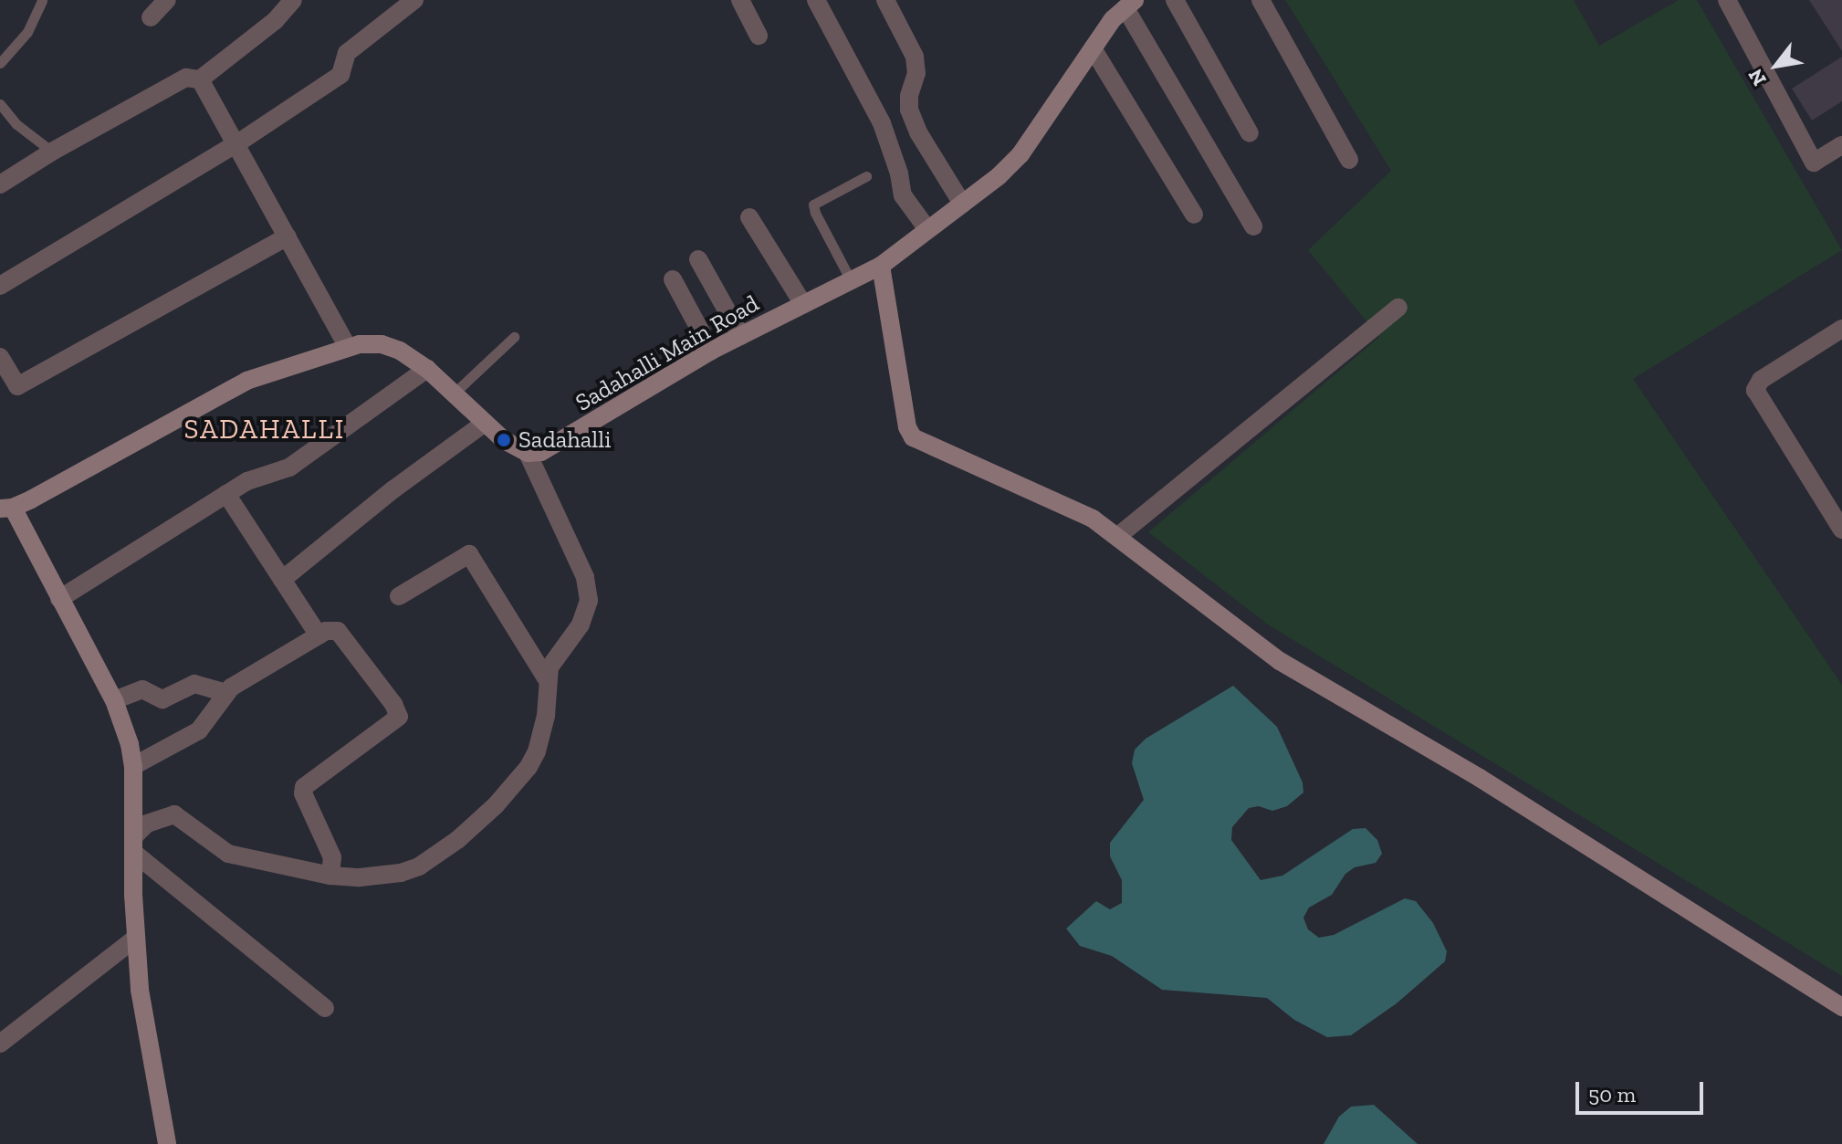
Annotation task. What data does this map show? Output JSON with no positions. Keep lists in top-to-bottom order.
{
  "streets": {
    "street": ["Sadahalli Main Road"]
  },
  "districts": ["SADAHALLI"],
  "places": ["Sadahalli"],
  "scale_bar": "50 m",
  "north": "bottom left"
}
